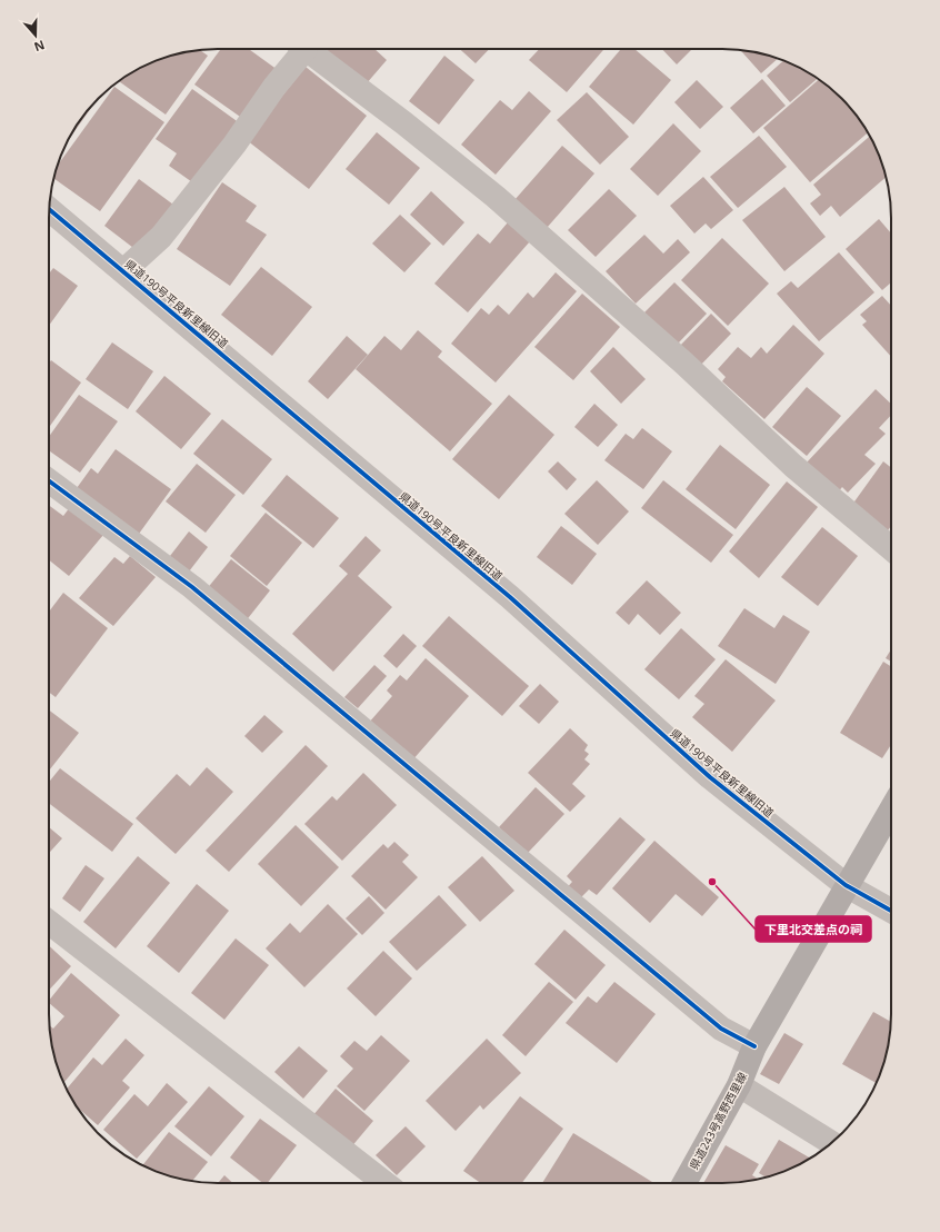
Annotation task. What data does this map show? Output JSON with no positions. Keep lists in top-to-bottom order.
{
  "streets": {
    "main road": ["県道243号高野西里線"],
    "street": ["県道190号平良新里線旧道"]
  },
  "crossings": [
    ["県道190号平良新里線旧道", "県道243号高野西里線"]
  ],
  "places": ["下里北交差点の祠"],
  "north": "bottom"
}
